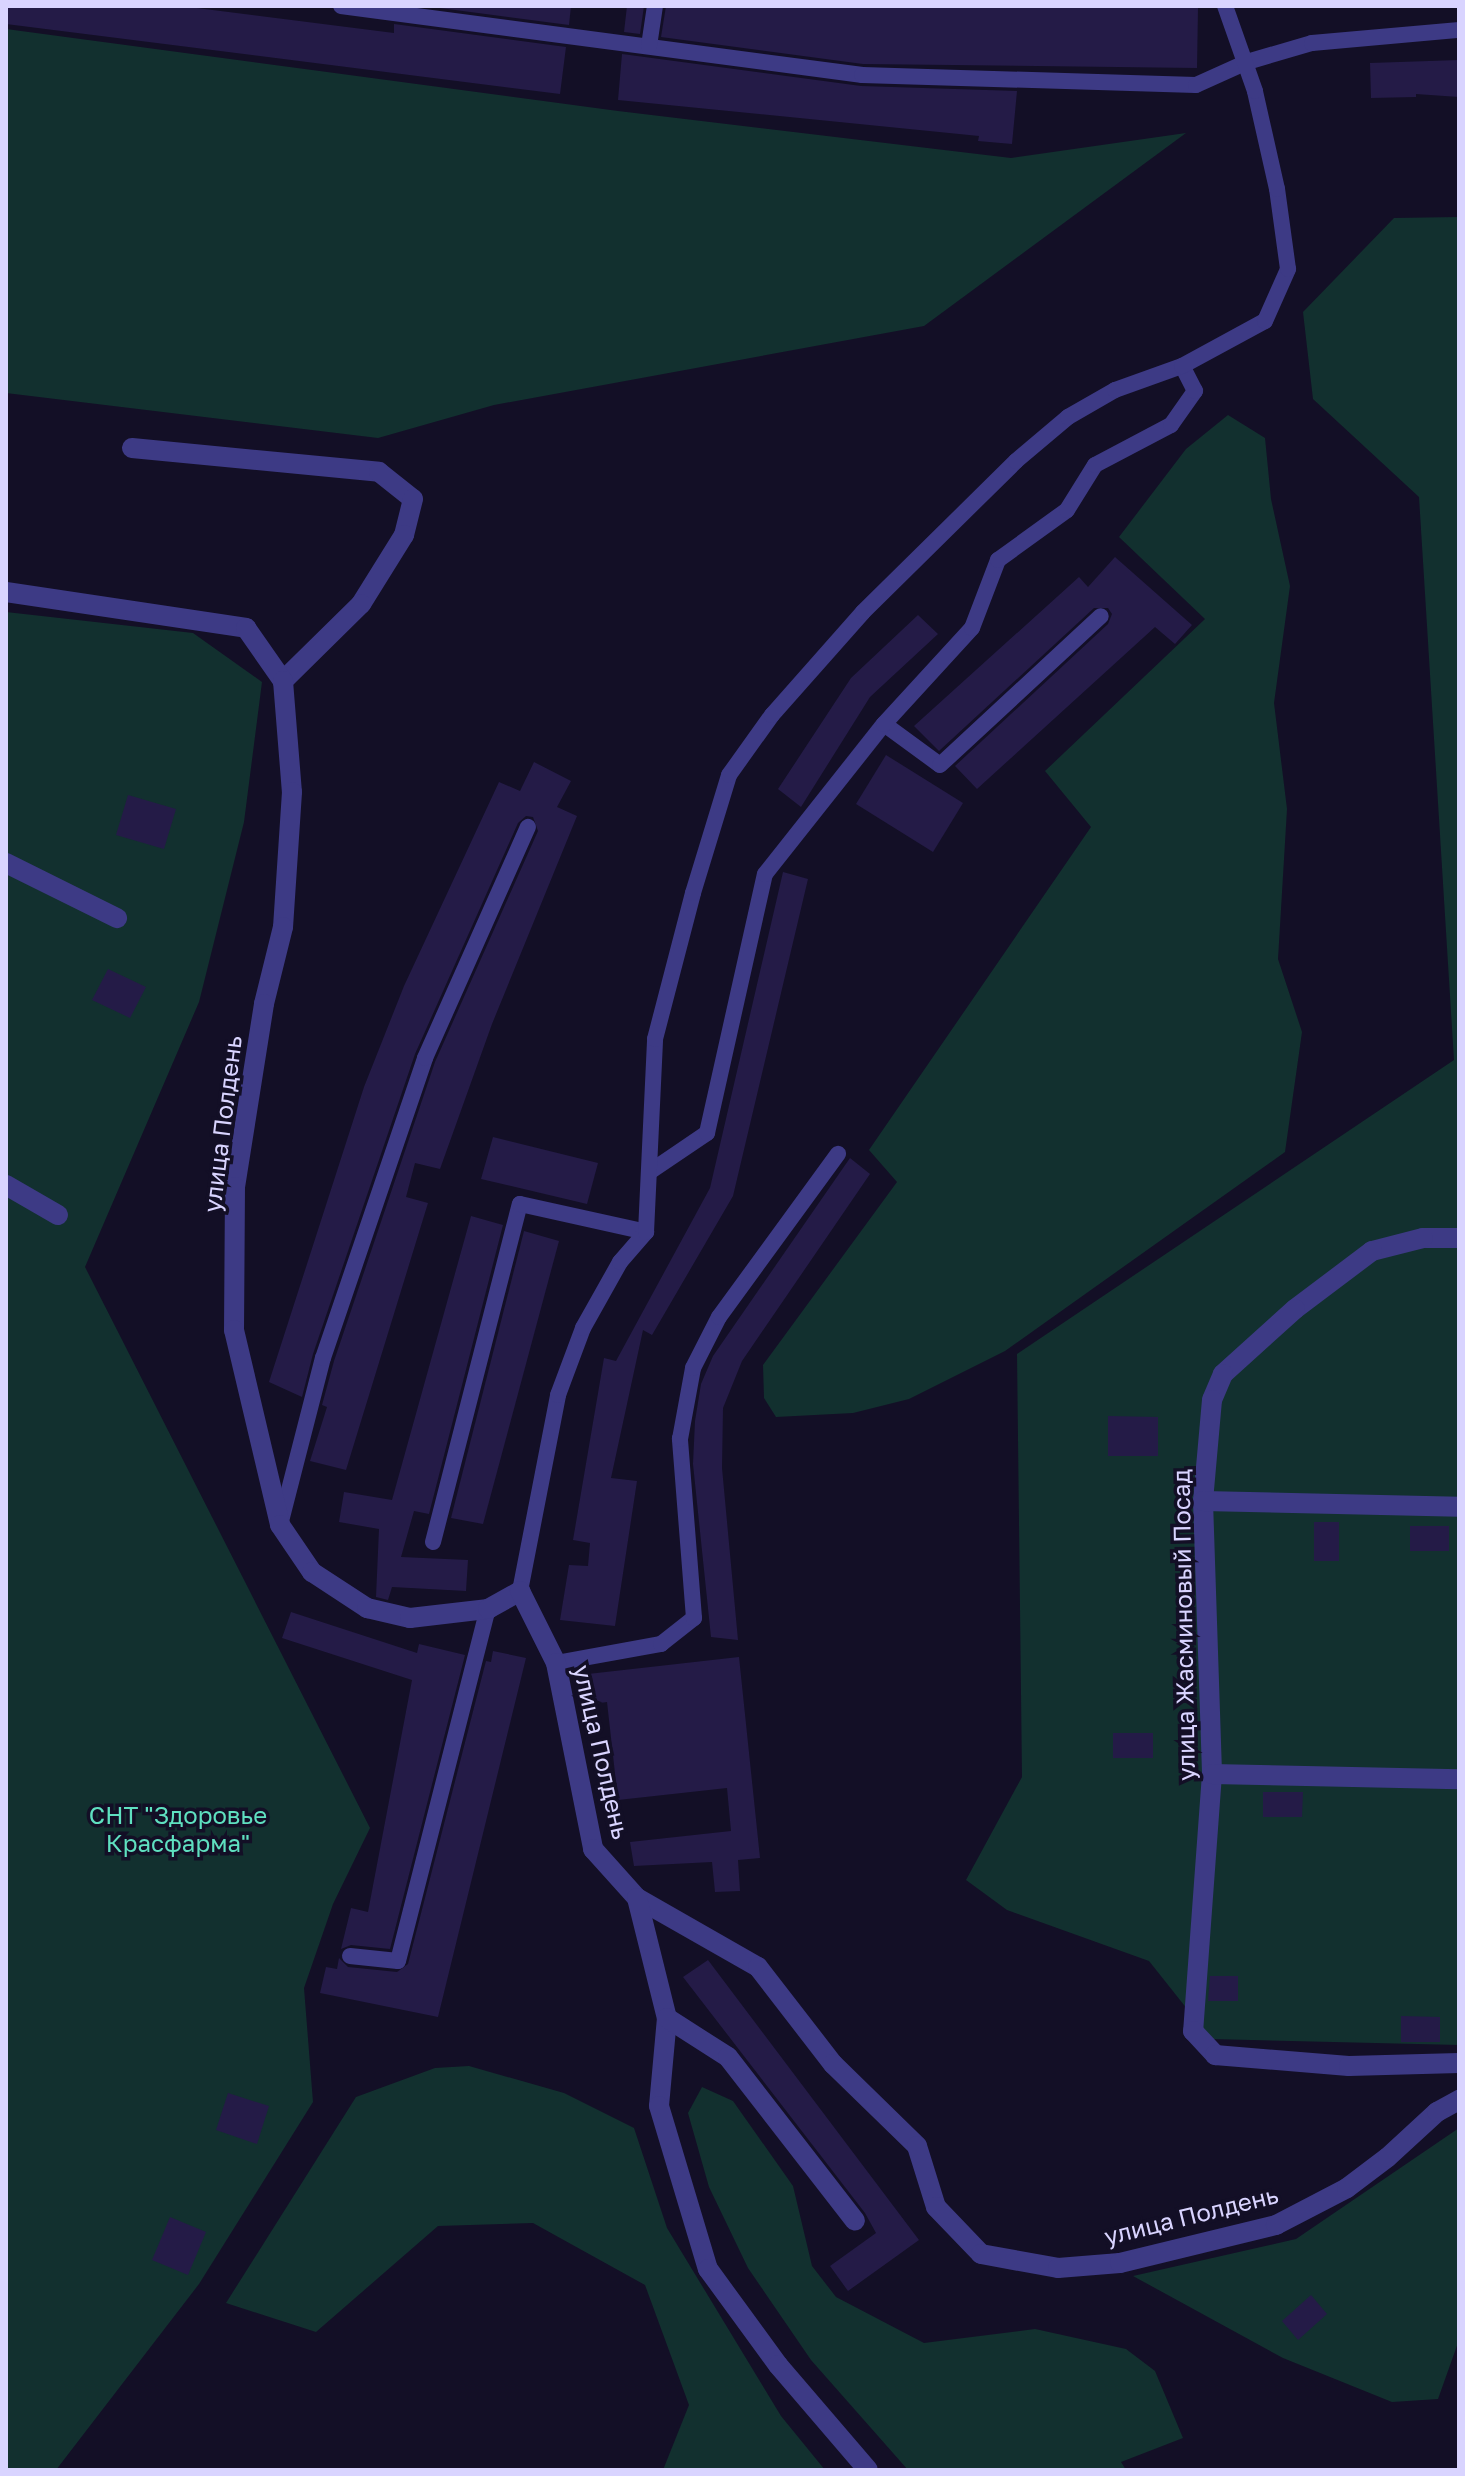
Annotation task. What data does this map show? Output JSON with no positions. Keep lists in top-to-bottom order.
{
  "streets": {
    "street": ["улица Полдень", "улица Жасминовый Посад"]
  },
  "parks": ["СНТ \"Здоровье Красфарма\""]
}
